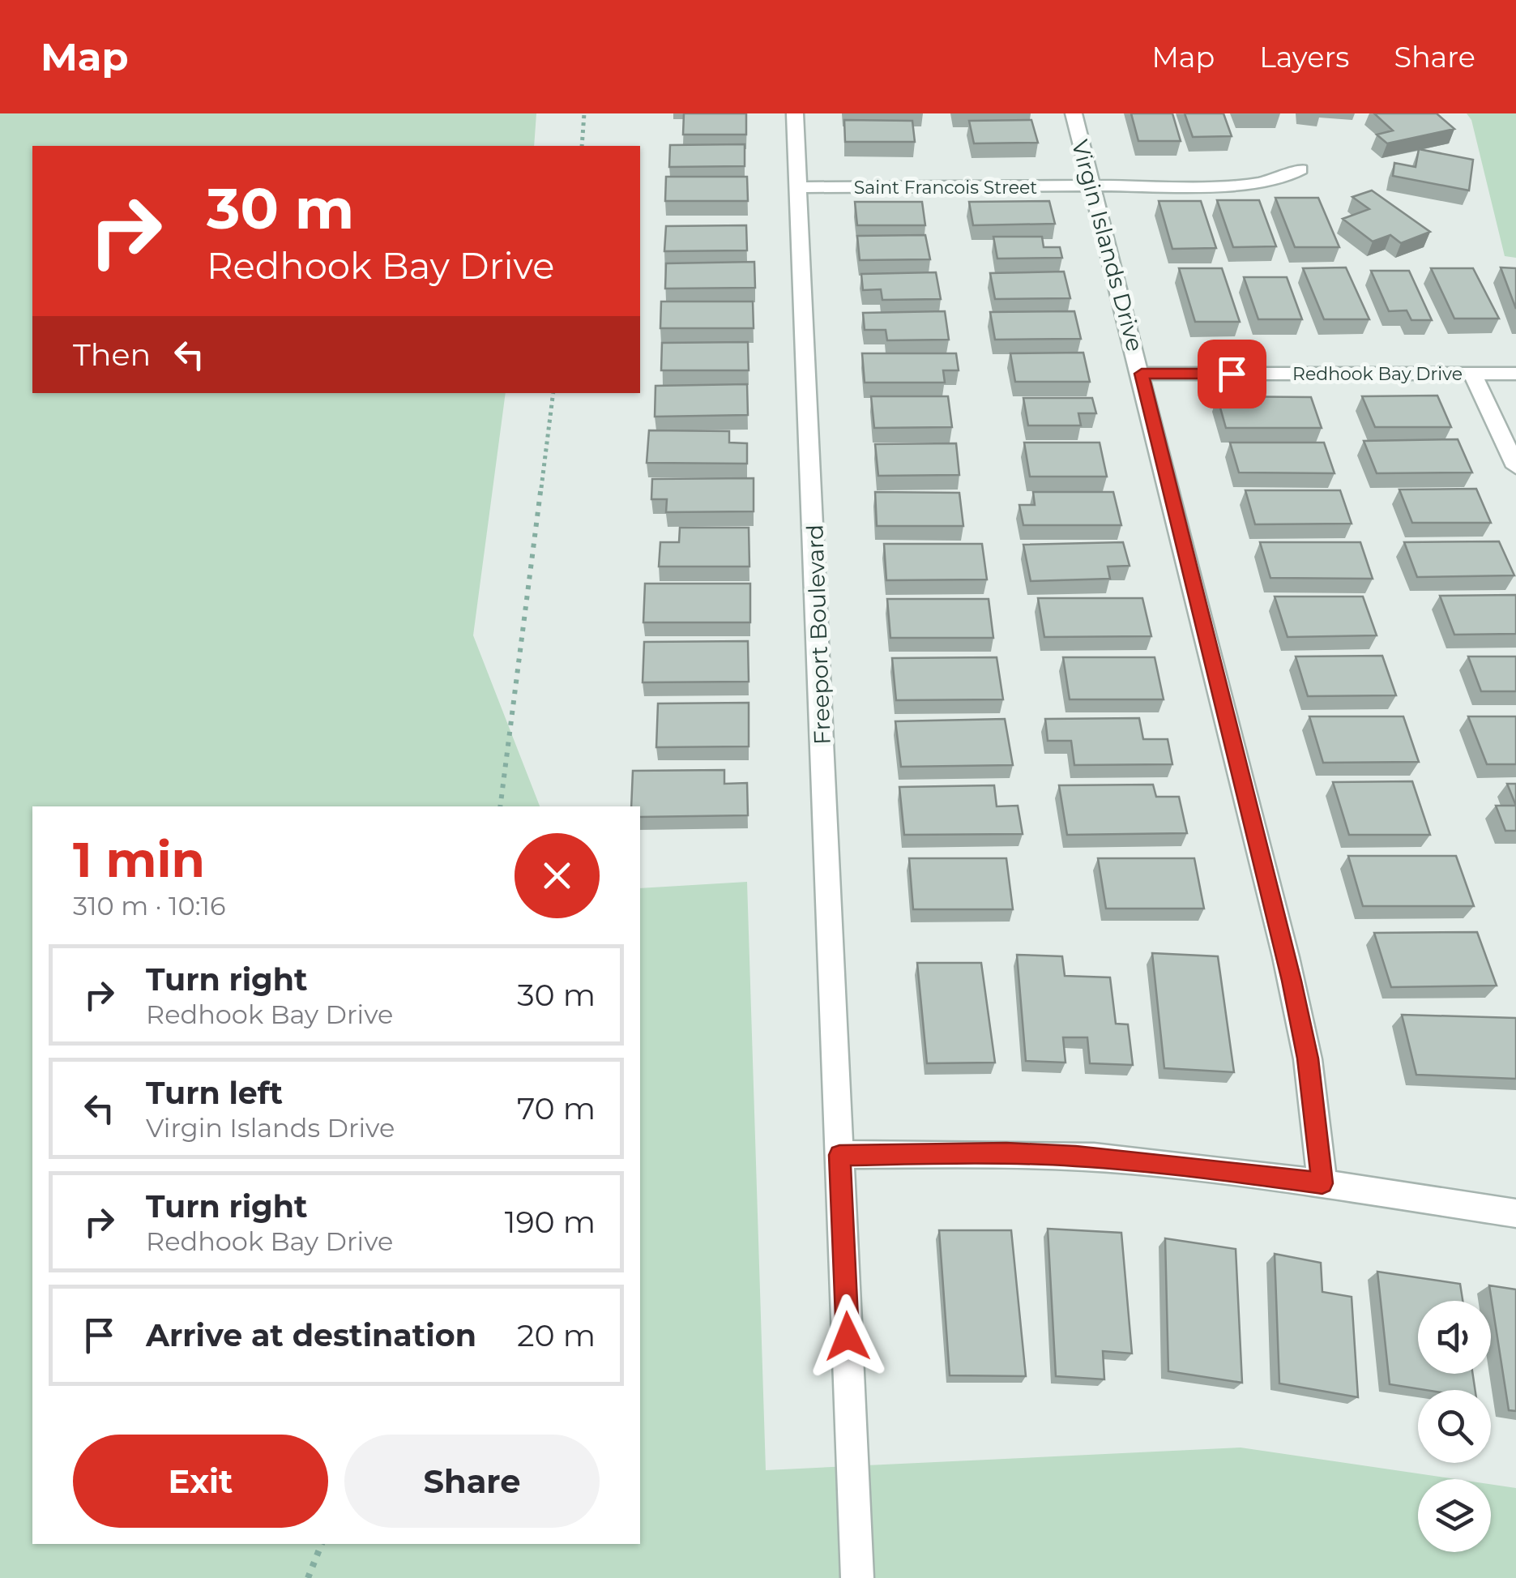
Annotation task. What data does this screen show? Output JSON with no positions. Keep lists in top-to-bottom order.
{
  "streets": {
    "street": [
      "Saint Francois Street",
      "Virgin Islands Drive",
      "Redhook Bay Drive",
      "Freeport Boulevard"
    ]
  },
  "crossings": [
    ["Saint Francois Street", "Virgin Islands Drive"],
    ["Saint Francois Street", "Freeport Boulevard"],
    ["Virgin Islands Drive", "Redhook Bay Drive"]
  ],
  "page": {
    "header": "Map",
    "nav": ["Map", "Layers", "Share"],
    "turn": ["30 m", "Redhook Bay Drive"],
    "then": "Then",
    "heading": ["1 min", "310 m · 10:16"],
    "list": [
      {
        "name": "Turn right",
        "note": "Redhook Bay Drive",
        "value": "30 m"
      },
      {
        "name": "Turn left",
        "note": "Virgin Islands Drive",
        "value": "70 m"
      },
      {
        "name": "Turn right",
        "note": "Redhook Bay Drive",
        "value": "190 m"
      },
      {
        "name": "Arrive at destination",
        "value": "20 m"
      }
    ],
    "buttons": ["Exit", "Share"]
  }
}
